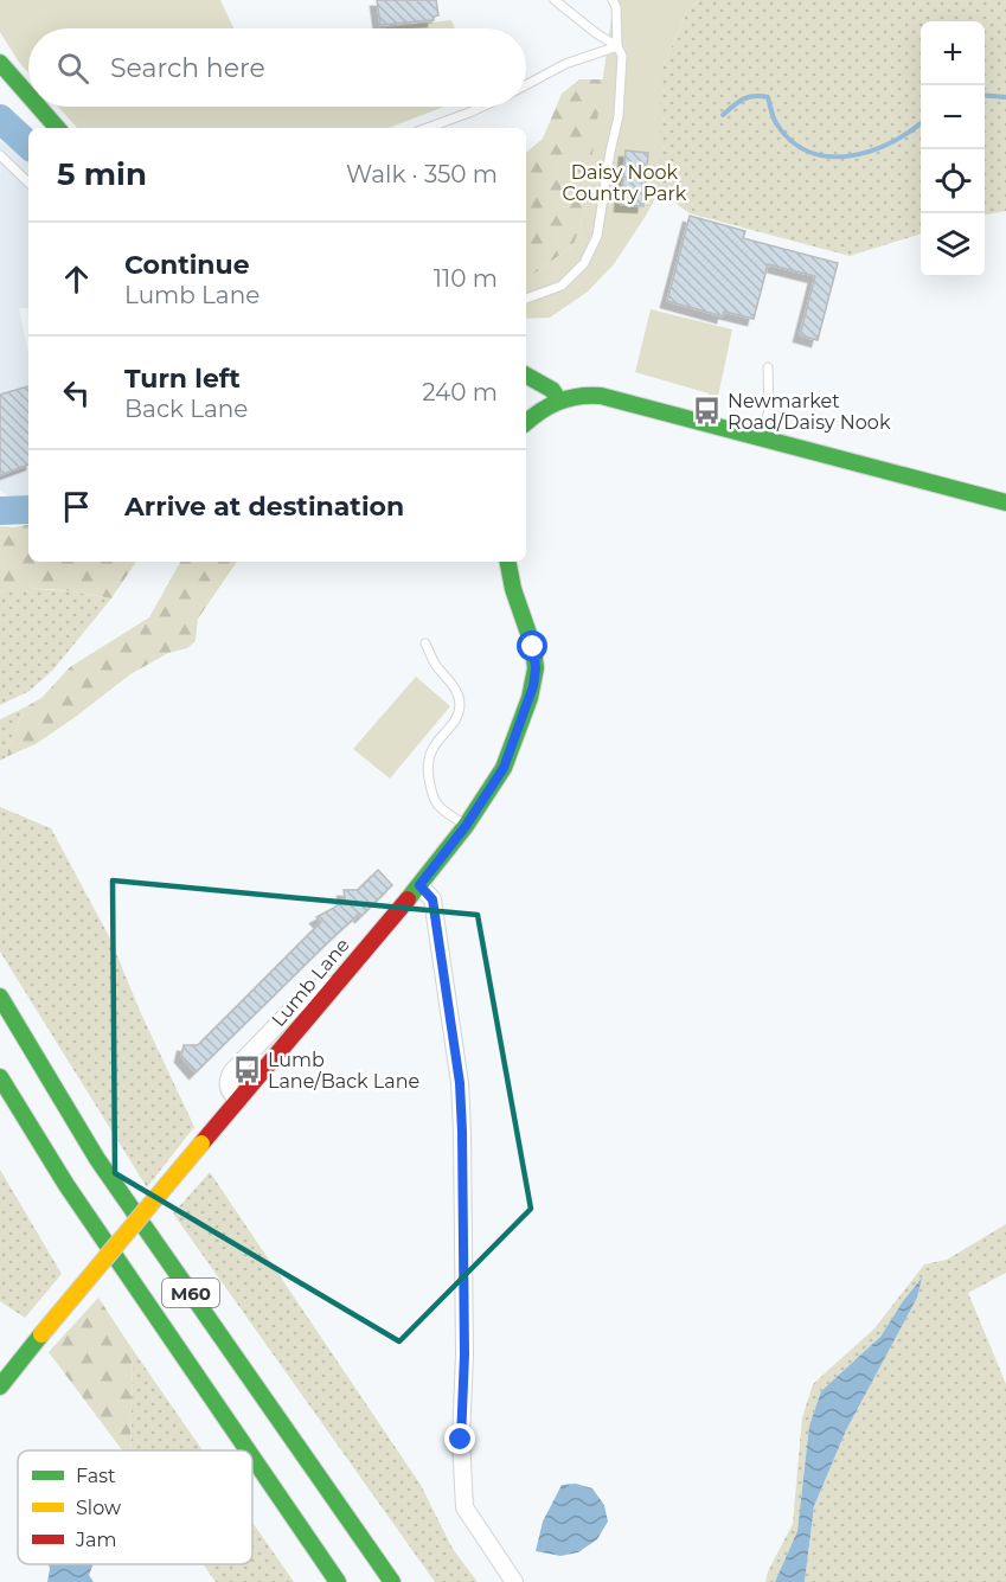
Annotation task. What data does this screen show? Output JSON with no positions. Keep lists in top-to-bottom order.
{
  "streets": {
    "main road": ["Lumb Lane", "M60"]
  },
  "parks": ["Daisy Nook Country Park"],
  "places": {
    "bus stop": ["Newmarket Road/Daisy Nook", "Lumb Lane/Back Lane"]
  },
  "legend": ["Fast", "Slow", "Jam"],
  "page": {
    "map_buttons": ["+", "−"],
    "search": "Search here",
    "heading": ["5 min", "Walk · 350 m"],
    "list": [
      ["Continue", "Lumb Lane", "110 m"],
      ["Turn left", "Back Lane", "240 m"],
      "Arrive at destination"
    ]
  }
}
